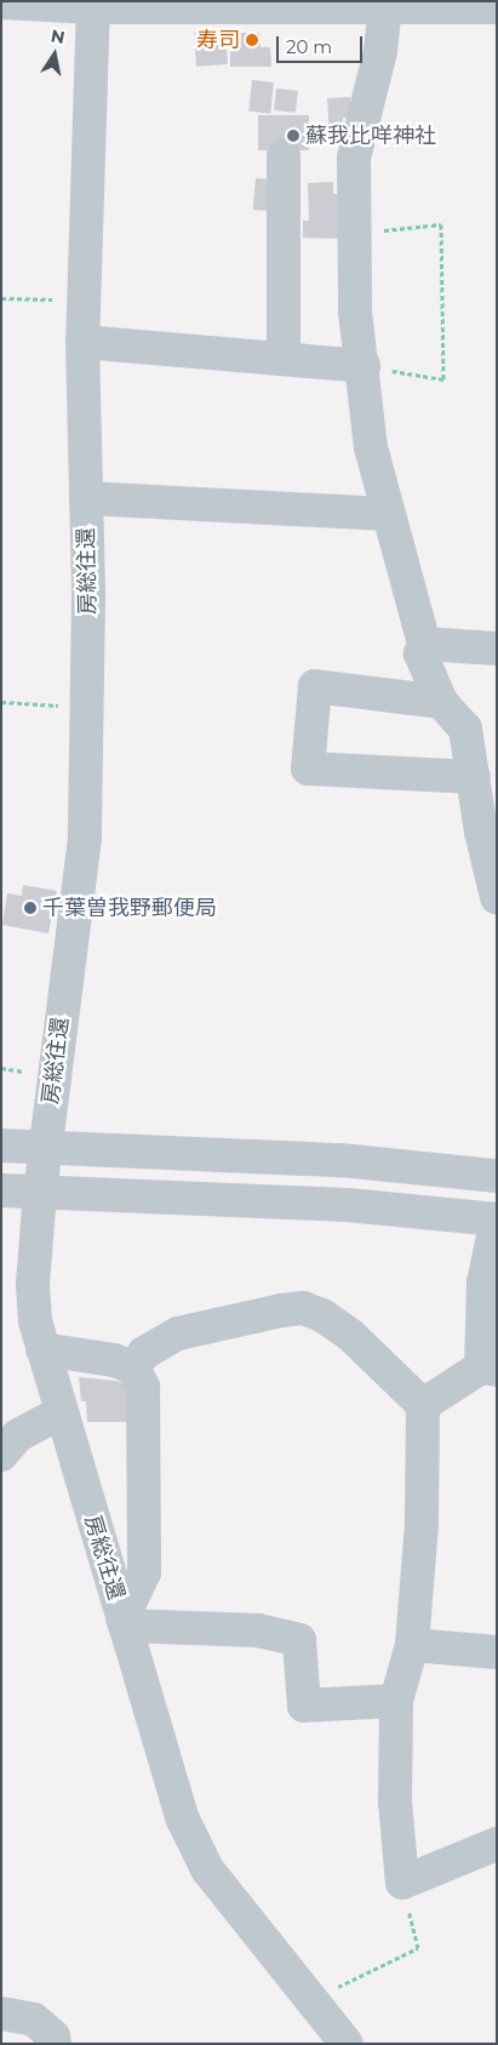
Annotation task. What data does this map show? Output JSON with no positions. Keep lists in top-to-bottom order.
{
  "streets": {
    "street": ["房総往還"]
  },
  "places": ["寿司", "蘇我比咩神社", "千葉曽我野郵便局"],
  "scale_bar": "20 m",
  "north": "top"
}
